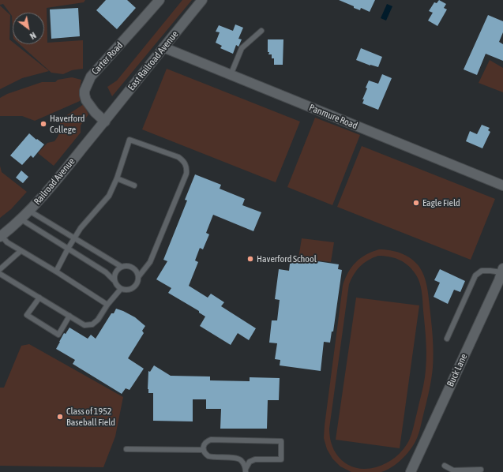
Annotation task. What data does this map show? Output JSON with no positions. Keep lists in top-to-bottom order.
{
  "streets": {
    "street": [
      "Carter Road",
      "East Railroad Avenue",
      "Panmure Road",
      "Railroad Avenue",
      "Buck Lane"
    ]
  },
  "crossings": [
    ["Carter Road", "East Railroad Avenue"],
    ["Carter Road", "Railroad Avenue"],
    ["East Railroad Avenue", "Panmure Road"],
    ["East Railroad Avenue", "Railroad Avenue"]
  ],
  "places": [
    "Haverford College",
    "Eagle Field",
    "Haverford School",
    "Class of 1952 Baseball Field"
  ],
  "north": "bottom right"
}
